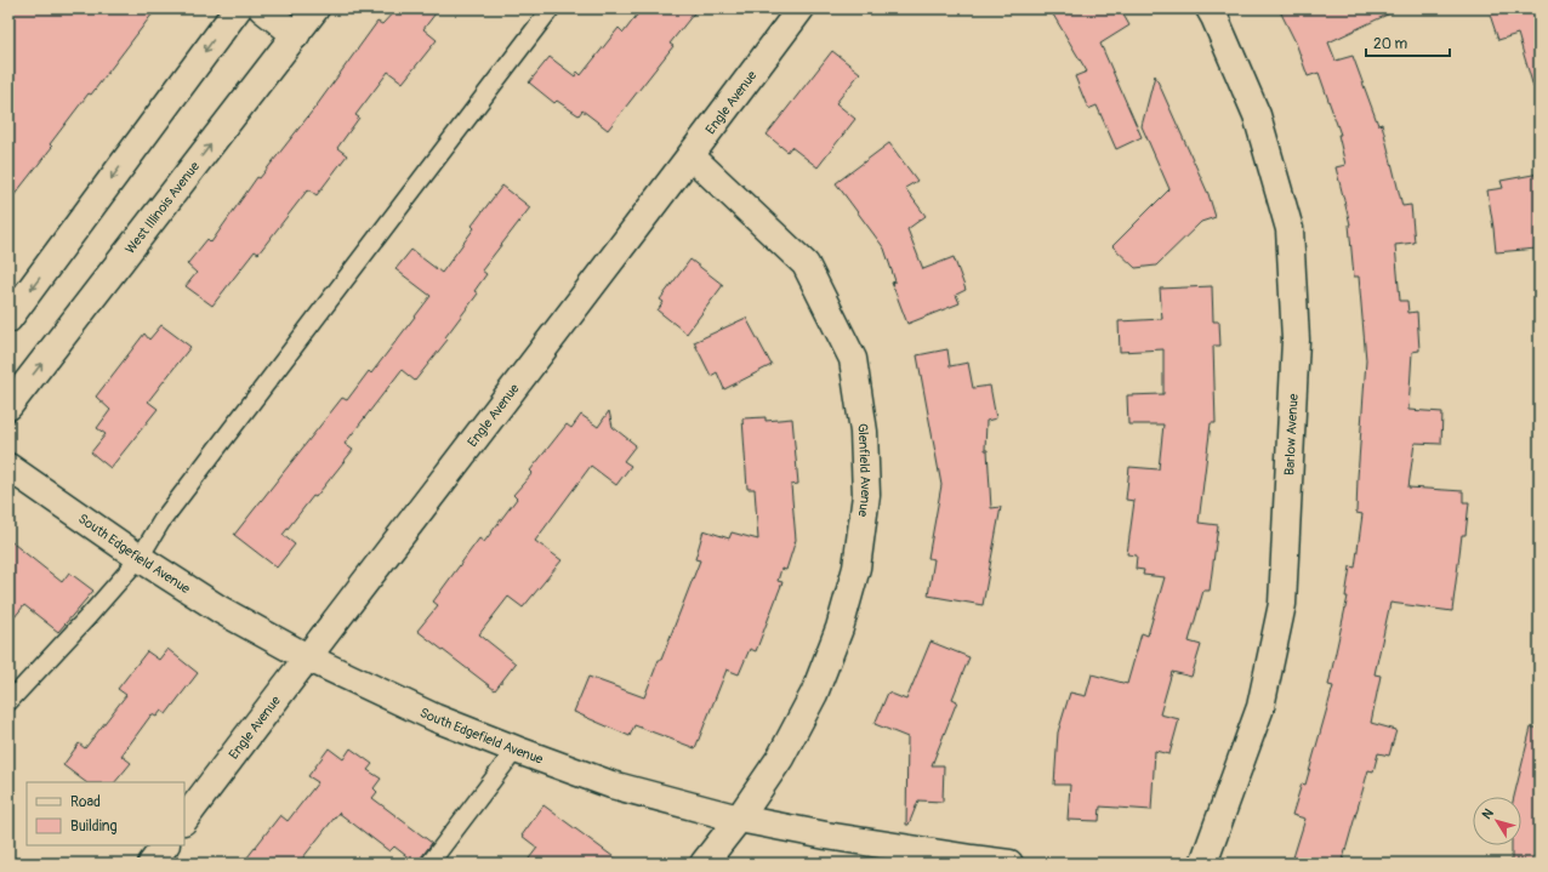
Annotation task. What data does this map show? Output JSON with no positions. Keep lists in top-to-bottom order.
{
  "streets": {
    "street": [
      "Engle Avenue",
      "West Illinois Avenue",
      "Barlow Avenue",
      "Glenfield Avenue",
      "South Edgefield Avenue"
    ]
  },
  "crossings": [
    ["Engle Avenue", "Glenfield Avenue"],
    ["Engle Avenue", "South Edgefield Avenue"],
    ["Glenfield Avenue", "South Edgefield Avenue"]
  ],
  "legend": ["Road", "Building"],
  "scale_bar": "20 m",
  "north": "top left"
}
